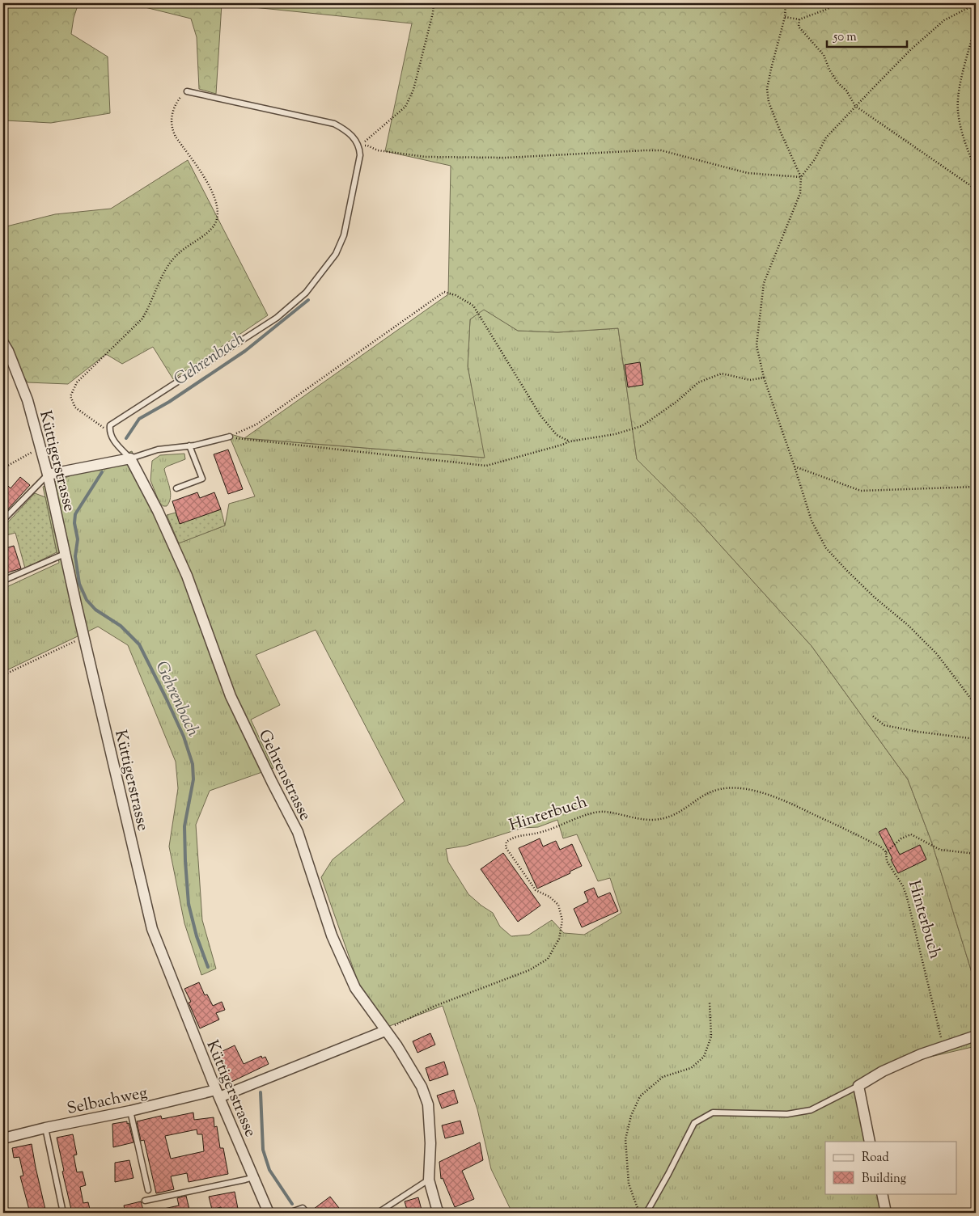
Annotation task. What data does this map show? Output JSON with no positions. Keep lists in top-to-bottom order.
{
  "streets": {
    "street": ["Küttigerstrasse", "Gehrenstrasse", "Selbachweg"],
    "path": ["Hinterbuch"]
  },
  "crossings": [
    ["Küttigerstrasse", "Selbachweg"],
    ["Gehrenstrasse", "Hinterbuch"],
    ["Gehrenstrasse", "Selbachweg"],
    ["Hinterbuch", "Selbachweg"]
  ],
  "water": ["Gehrenbach"],
  "legend": ["Road", "Building"],
  "scale_bar": "50 m"
}
